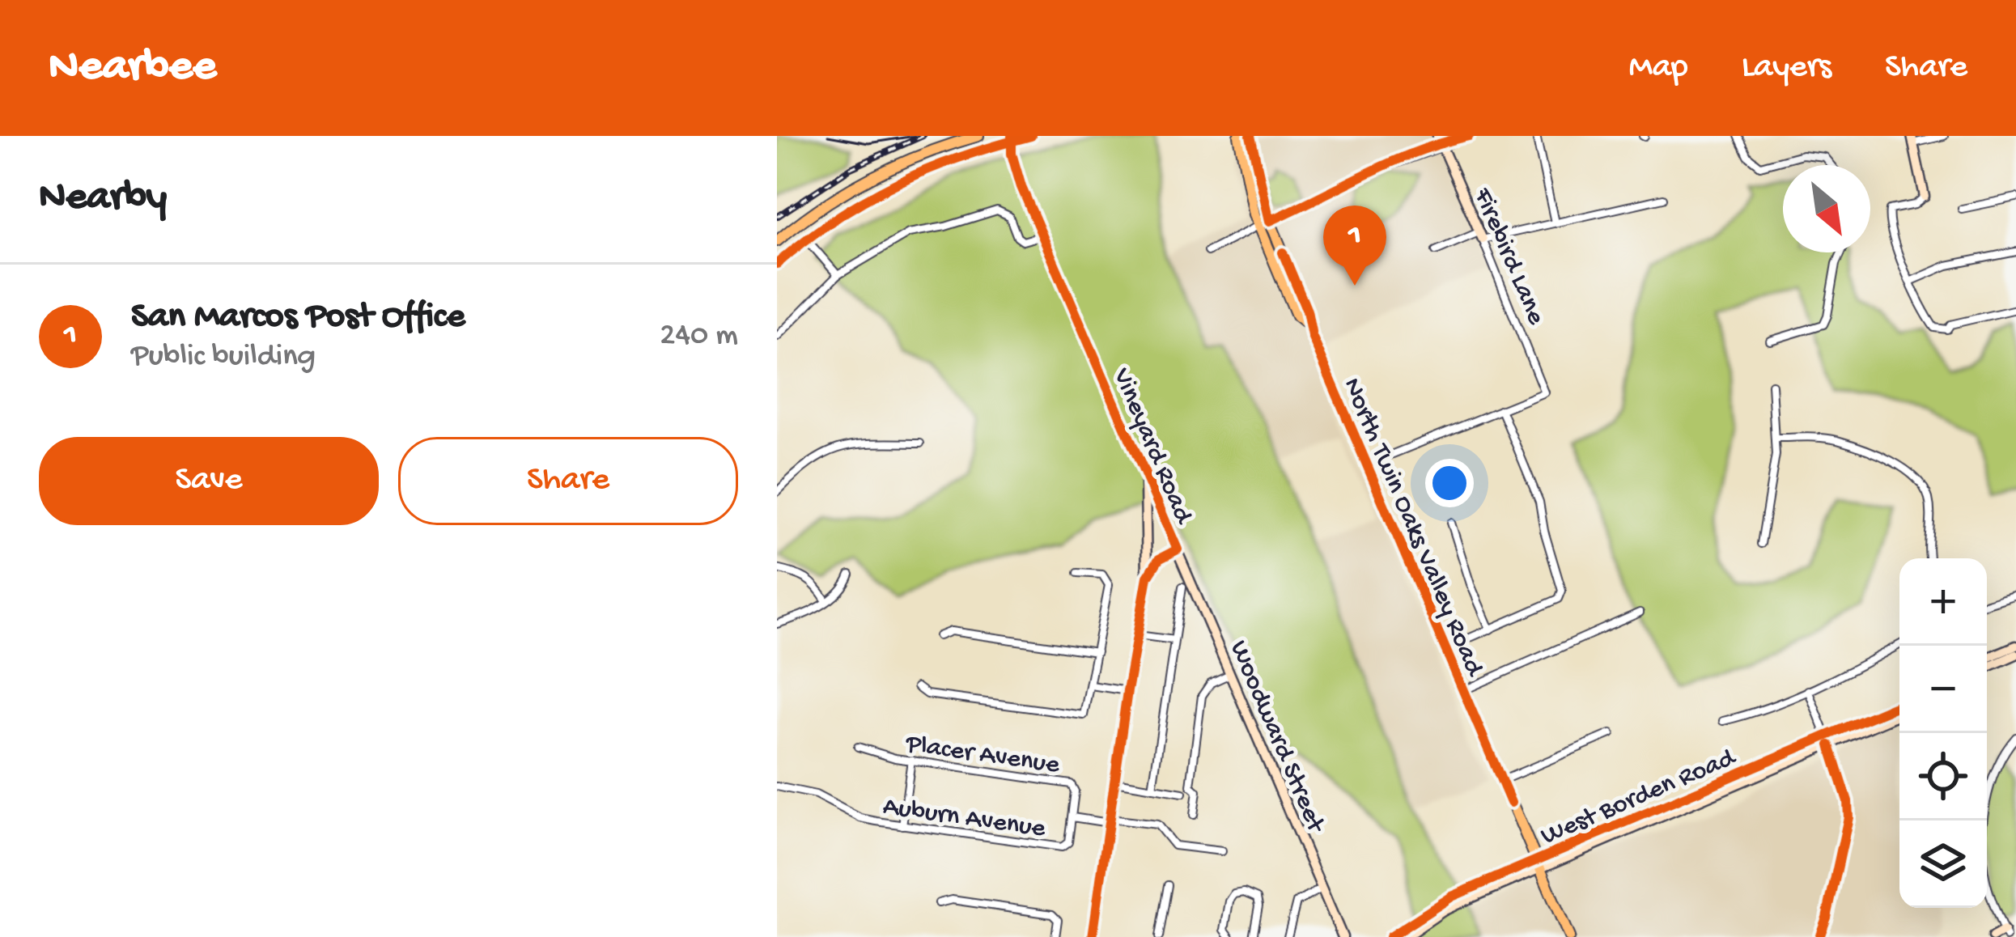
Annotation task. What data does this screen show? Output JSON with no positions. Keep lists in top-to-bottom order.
{
  "streets": {
    "main road": [
      "Firebird Lane",
      "Vineyard Road",
      "North Twin Oaks Valley Road",
      "Woodward Street",
      "West Borden Road"
    ],
    "street": ["Placer Avenue", "Auburn Avenue"]
  },
  "crossings": [
    ["Vineyard Road", "Woodward Street"],
    ["North Twin Oaks Valley Road", "West Borden Road"],
    ["Placer Avenue", "Auburn Avenue"]
  ],
  "north": "bottom right",
  "page": {
    "header": "Nearbee",
    "nav": ["Map", "Layers", "Share"],
    "heading": "Nearby",
    "pins": "1",
    "list": [
      {
        "mark": "1",
        "name": "San Marcos Post Office",
        "note": "Public building",
        "value": "240 m"
      }
    ],
    "buttons": ["Save", "Share"],
    "map_buttons": ["+", "−"]
  }
}
